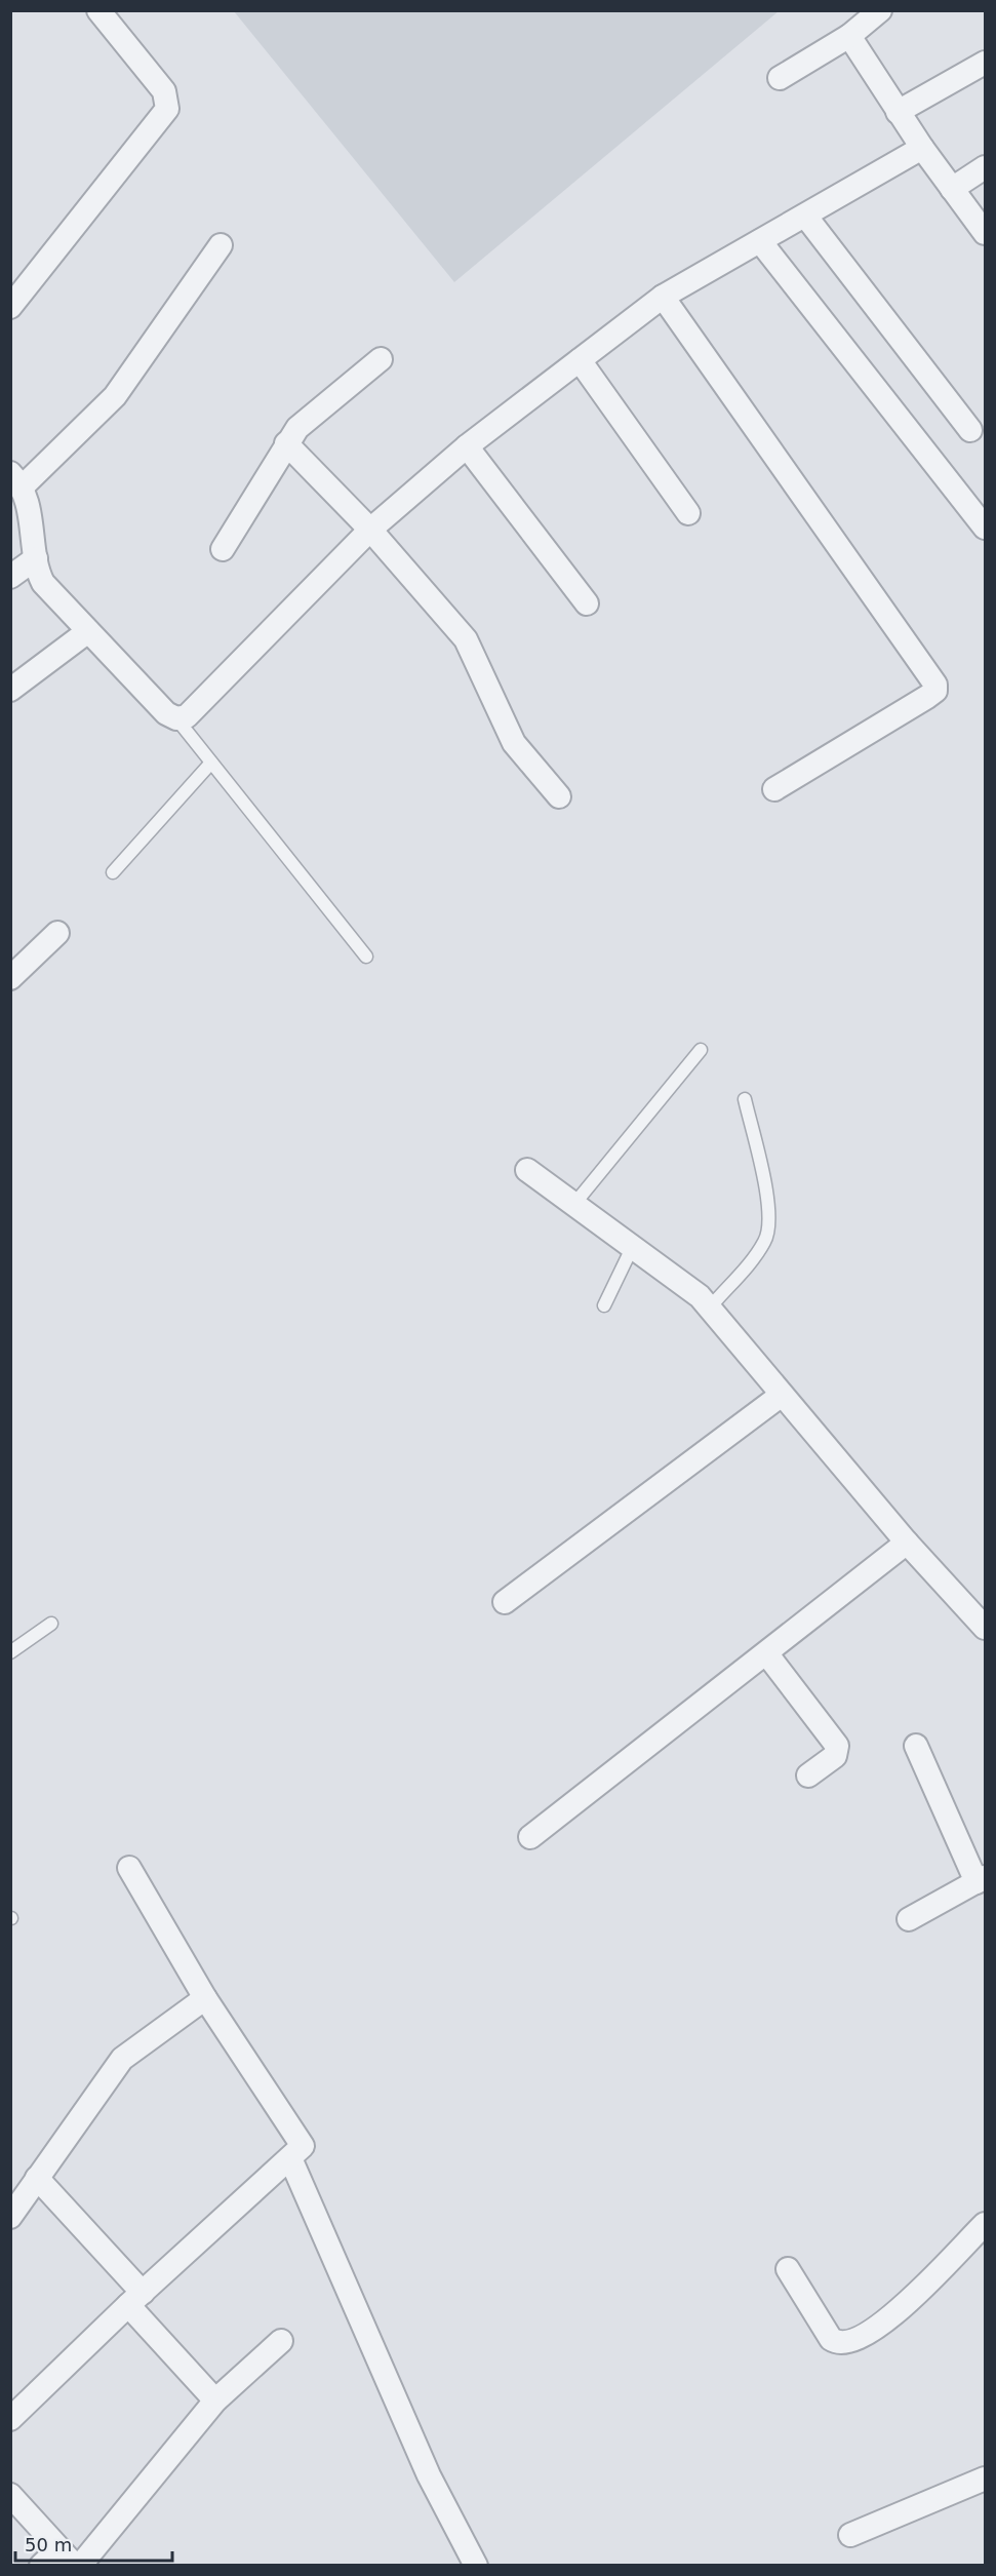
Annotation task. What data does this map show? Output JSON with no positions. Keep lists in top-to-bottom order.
{
  "scale_bar": "50 m"
}
